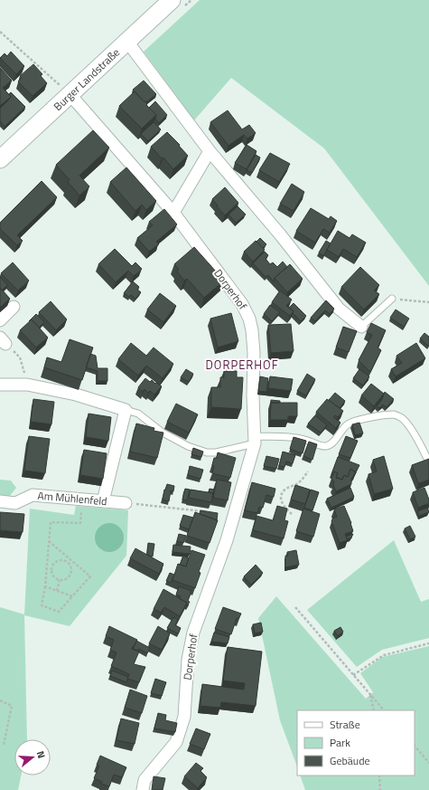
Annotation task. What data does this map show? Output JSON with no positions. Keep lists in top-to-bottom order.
{
  "streets": {
    "main road": ["Burger Landstraße"],
    "street": ["Dorperhof", "Am Mühlenfeld"]
  },
  "crossings": [
    ["Burger Landstraße", "Dorperhof"]
  ],
  "districts": ["DORPERHOF"],
  "legend": ["Straße", "Park", "Gebäude"],
  "north": "right"
}
